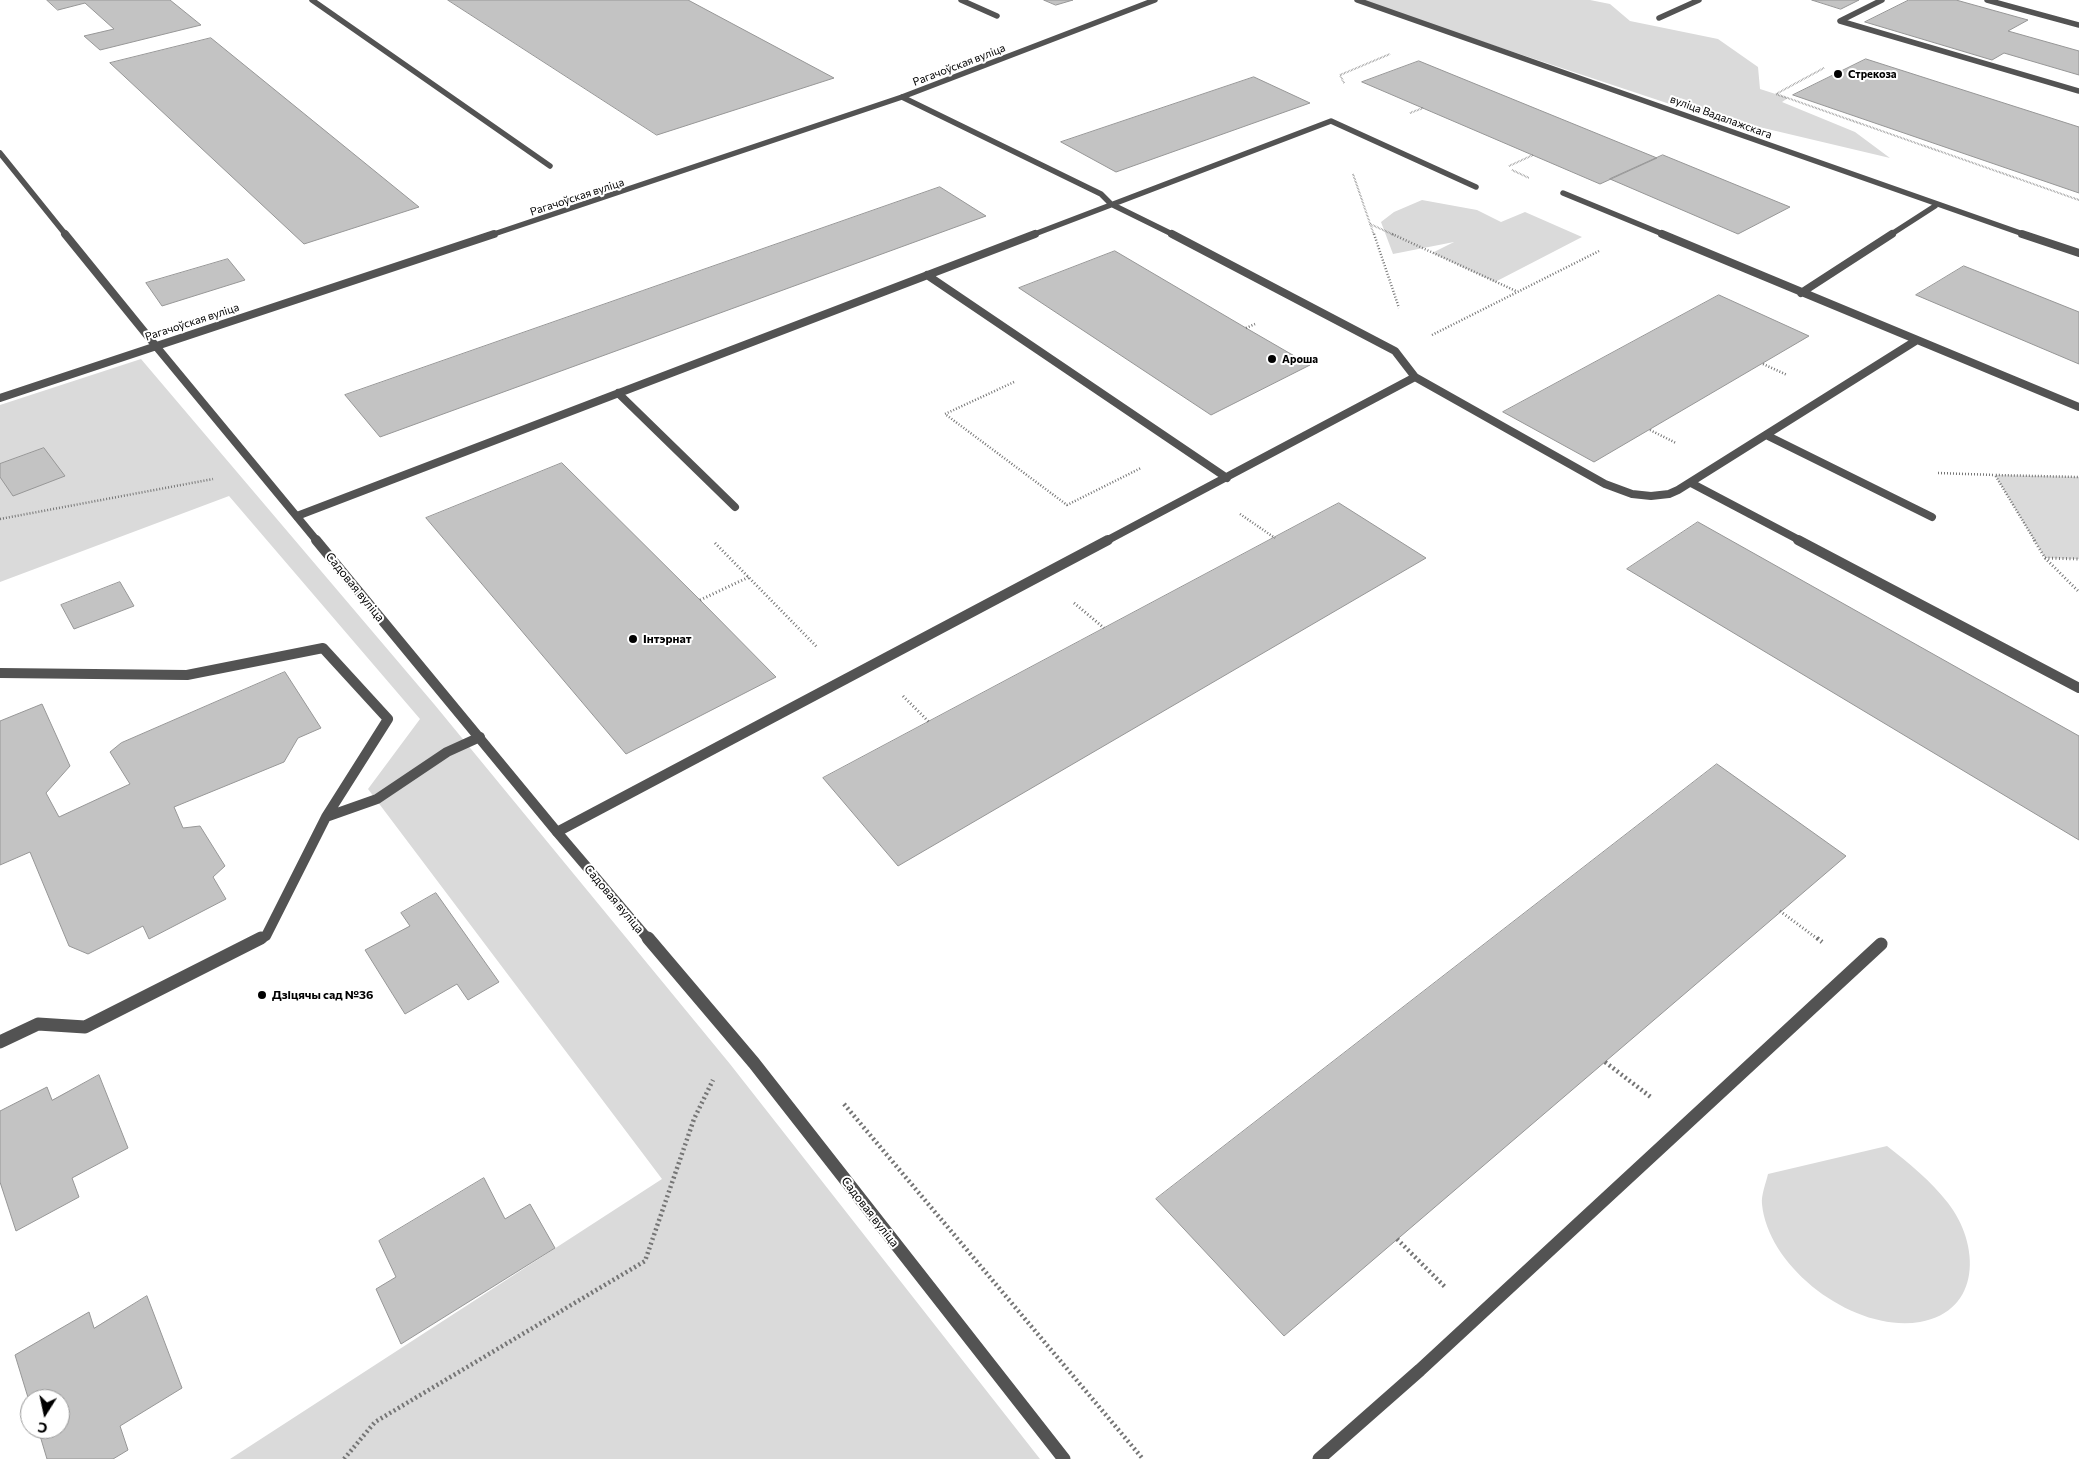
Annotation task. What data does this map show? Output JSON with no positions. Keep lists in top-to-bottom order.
{
  "streets": {
    "street": ["Рагачоўская вуліца", "вуліца Вадалажскага", "Садовая вуліца"]
  },
  "crossings": [
    ["Рагачоўская вуліца", "Садовая вуліца"]
  ],
  "places": [
    "Стрекоза",
    "Ароша",
    "Інтэрнат",
    "Дзіцячы сад №36"
  ],
  "north": "bottom"
}
